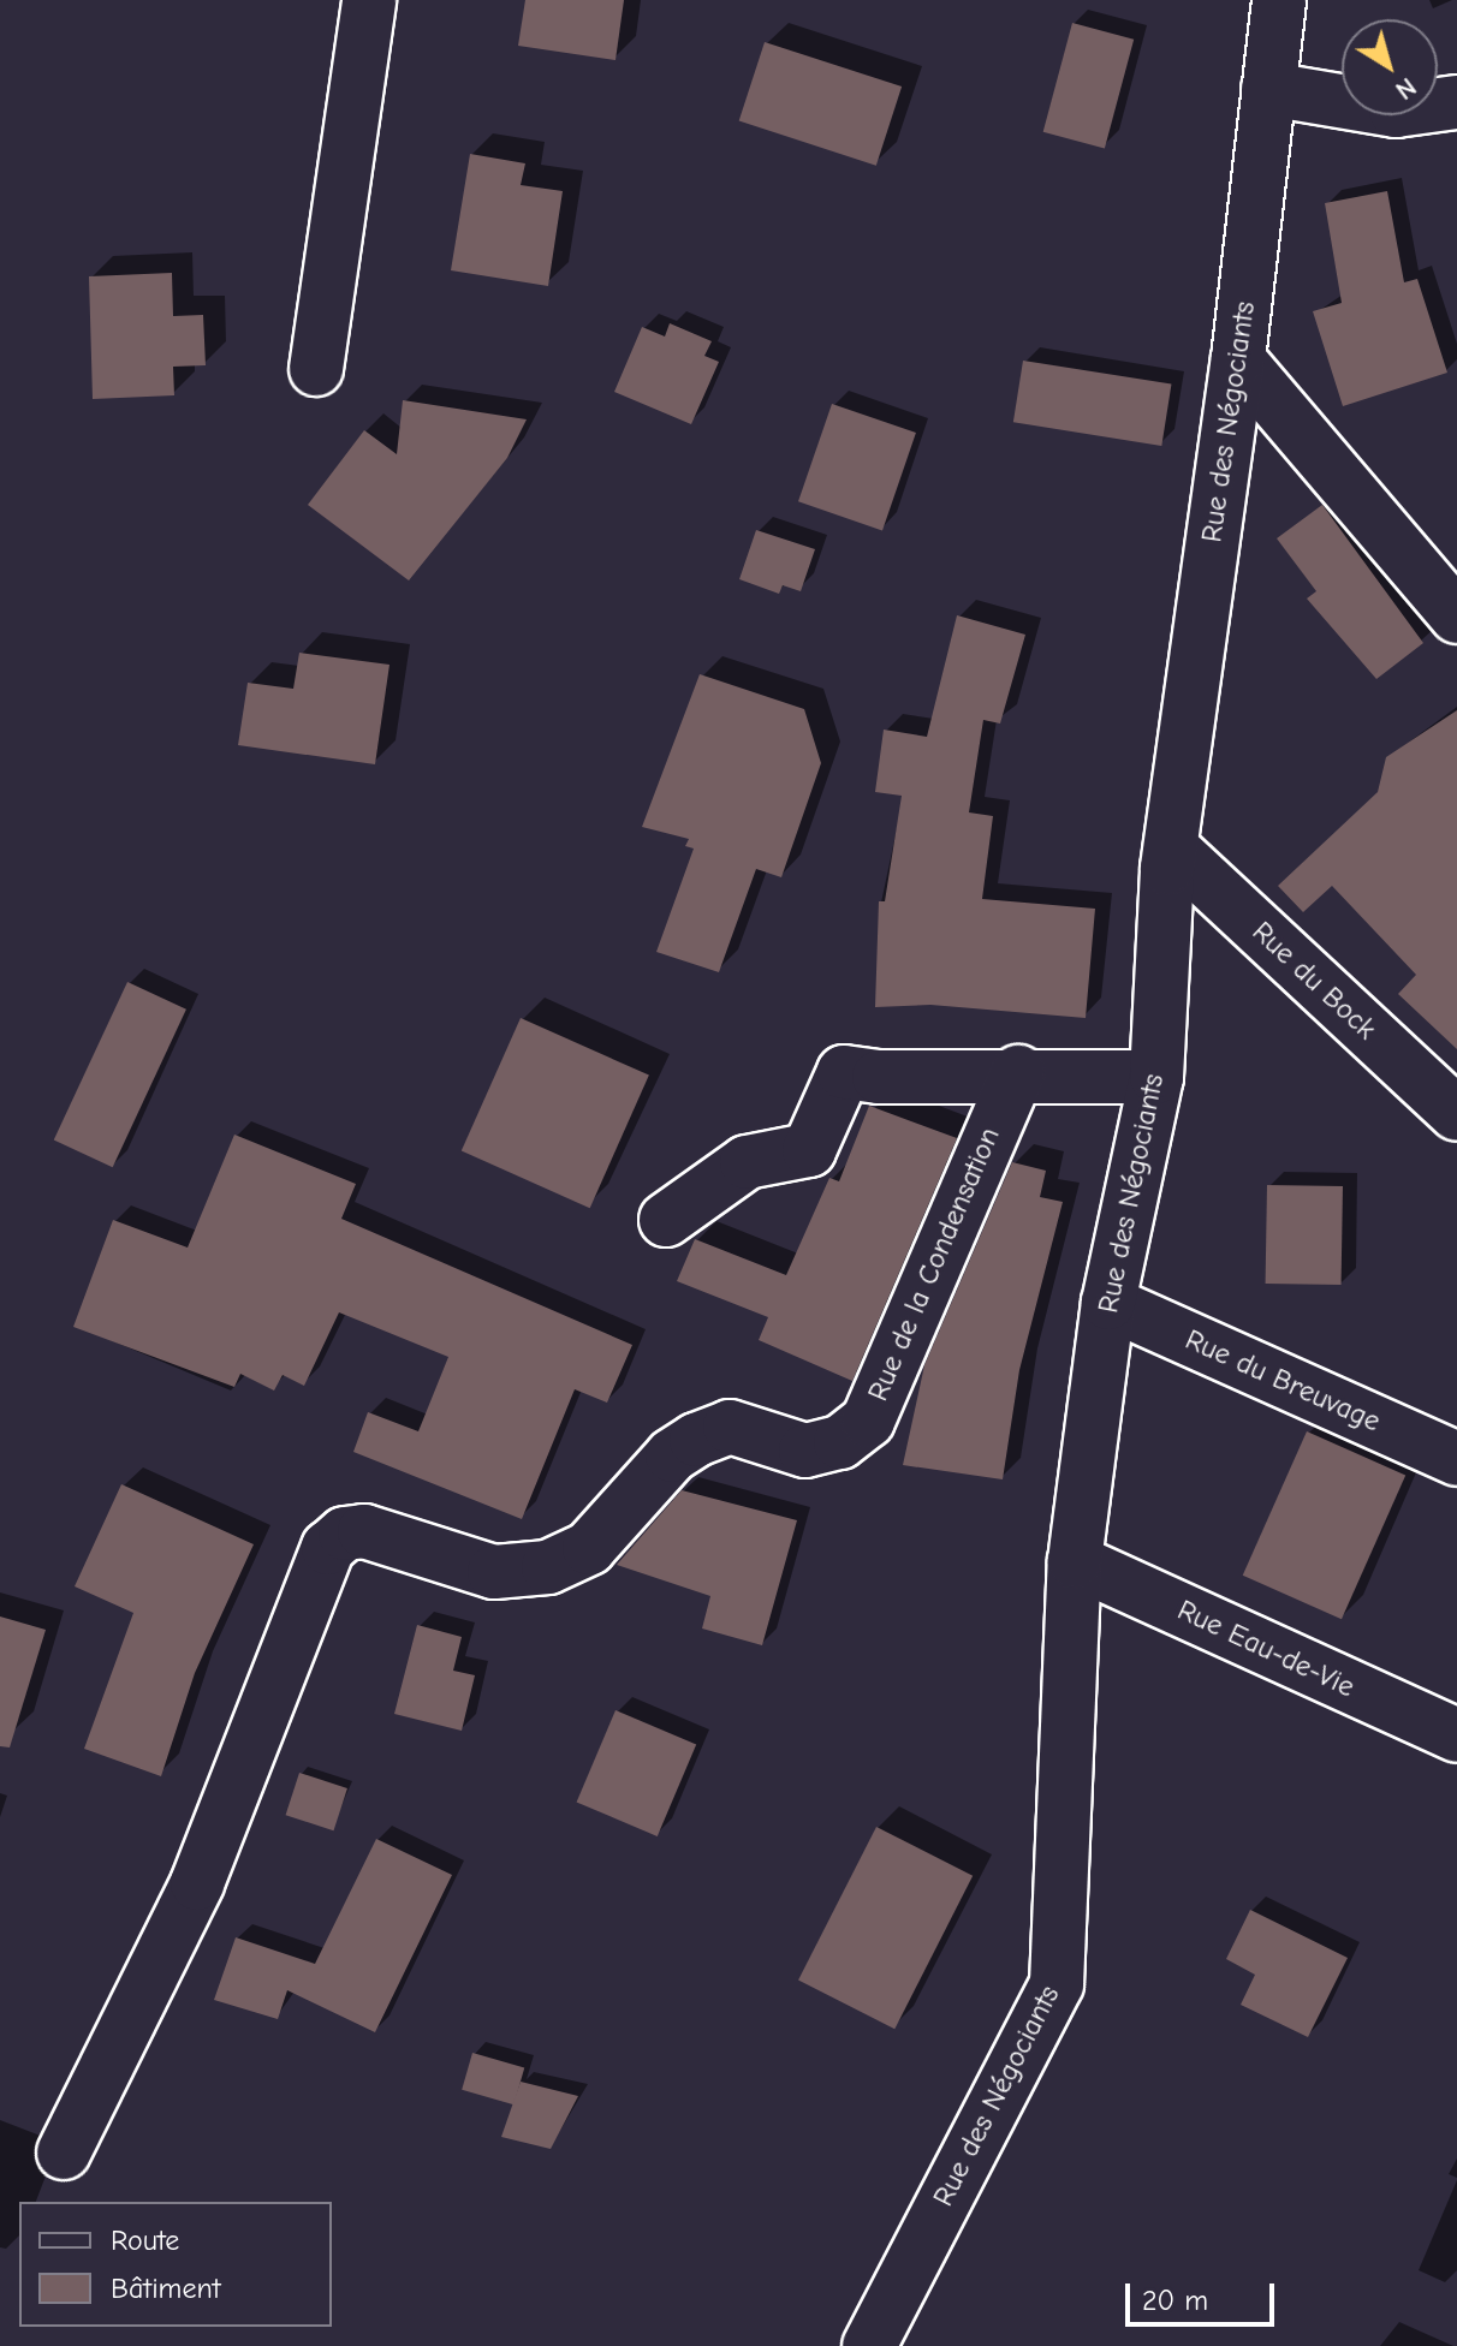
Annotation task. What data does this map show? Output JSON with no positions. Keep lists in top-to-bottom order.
{
  "streets": {
    "street": [
      "Rue des Négociants",
      "Rue du Bock",
      "Rue de la Condensation",
      "Rue du Breuvage",
      "Rue Eau-de-Vie"
    ]
  },
  "crossings": [
    ["Rue des Négociants", "Rue du Bock"],
    ["Rue des Négociants", "Rue du Breuvage"],
    ["Rue des Négociants", "Rue Eau-de-Vie"]
  ],
  "legend": ["Route", "Bâtiment"],
  "scale_bar": "20 m",
  "north": "bottom right"
}
